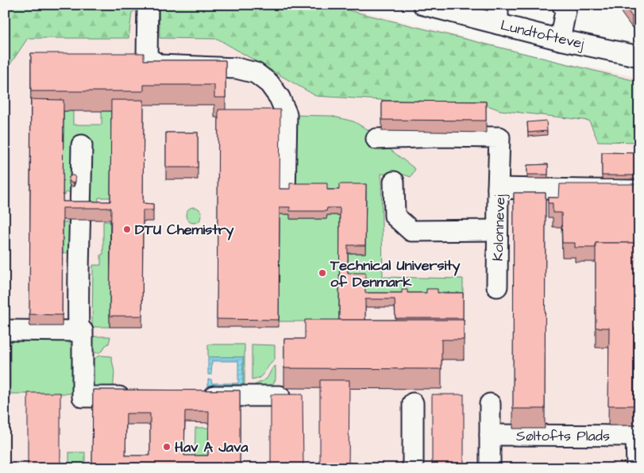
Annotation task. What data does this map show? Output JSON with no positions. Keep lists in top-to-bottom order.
{
  "streets": {
    "street": ["Lundtoftevej", "Kolonnevej", "Søltofts Plads"]
  },
  "places": ["DTU Chemistry", "Technical University of Denmark", "Hav A Java"]
}
